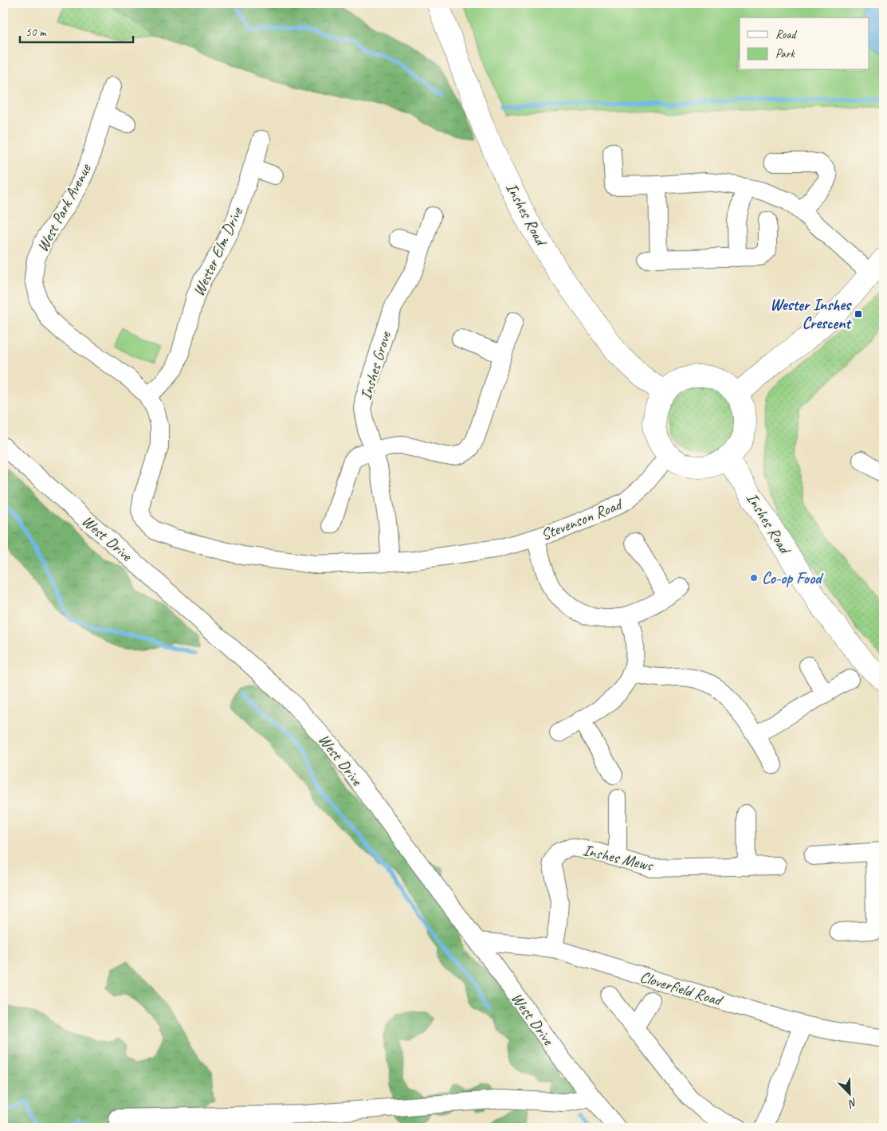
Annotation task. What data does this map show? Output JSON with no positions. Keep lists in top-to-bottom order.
{
  "streets": {
    "street": [
      "West Park Avenue",
      "Inshes Road",
      "Wester Elm Drive",
      "Inshes Grove",
      "Stevenson Road",
      "West Drive",
      "Inshes Mews",
      "Cloverfield Road"
    ]
  },
  "crossings": [
    ["West Park Avenue", "Wester Elm Drive"],
    ["West Park Avenue", "Stevenson Road"],
    ["Inshes Road", "Stevenson Road"],
    ["Wester Elm Drive", "Stevenson Road"],
    ["Inshes Grove", "Stevenson Road"],
    ["West Drive", "Cloverfield Road"],
    ["Inshes Mews", "Cloverfield Road"]
  ],
  "places": {
    "transit": ["Wester Inshes Crescent"],
    "other": ["Co-op Food"]
  },
  "legend": ["Road", "Park"],
  "scale_bar": "50 m",
  "north": "bottom right"
}
